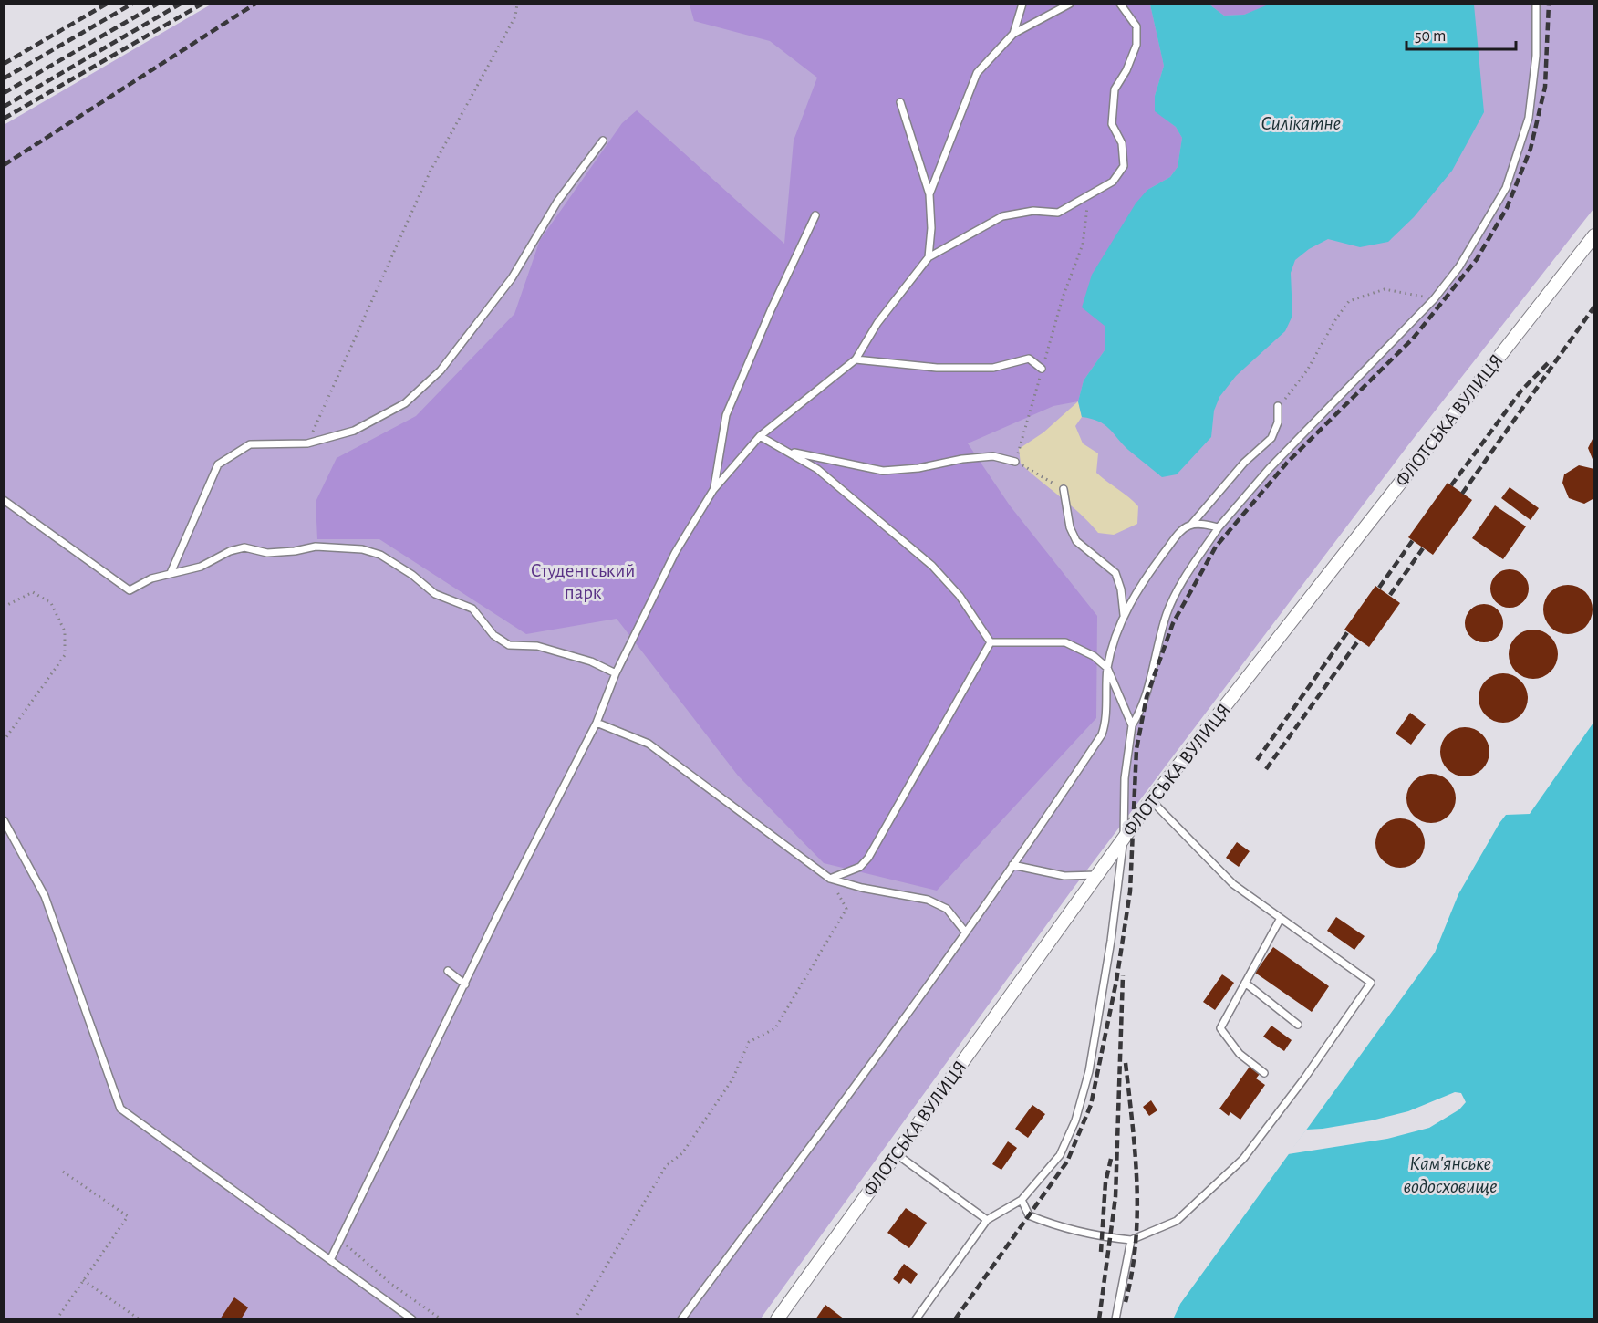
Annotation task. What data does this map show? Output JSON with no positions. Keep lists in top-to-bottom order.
{
  "streets": {
    "street": ["ФЛОТСЬКА ВУЛИЦЯ"]
  },
  "water": ["Силікатне", "Кам'янське водосховище"],
  "parks": ["Студентський парк"],
  "scale_bar": "50 m"
}
